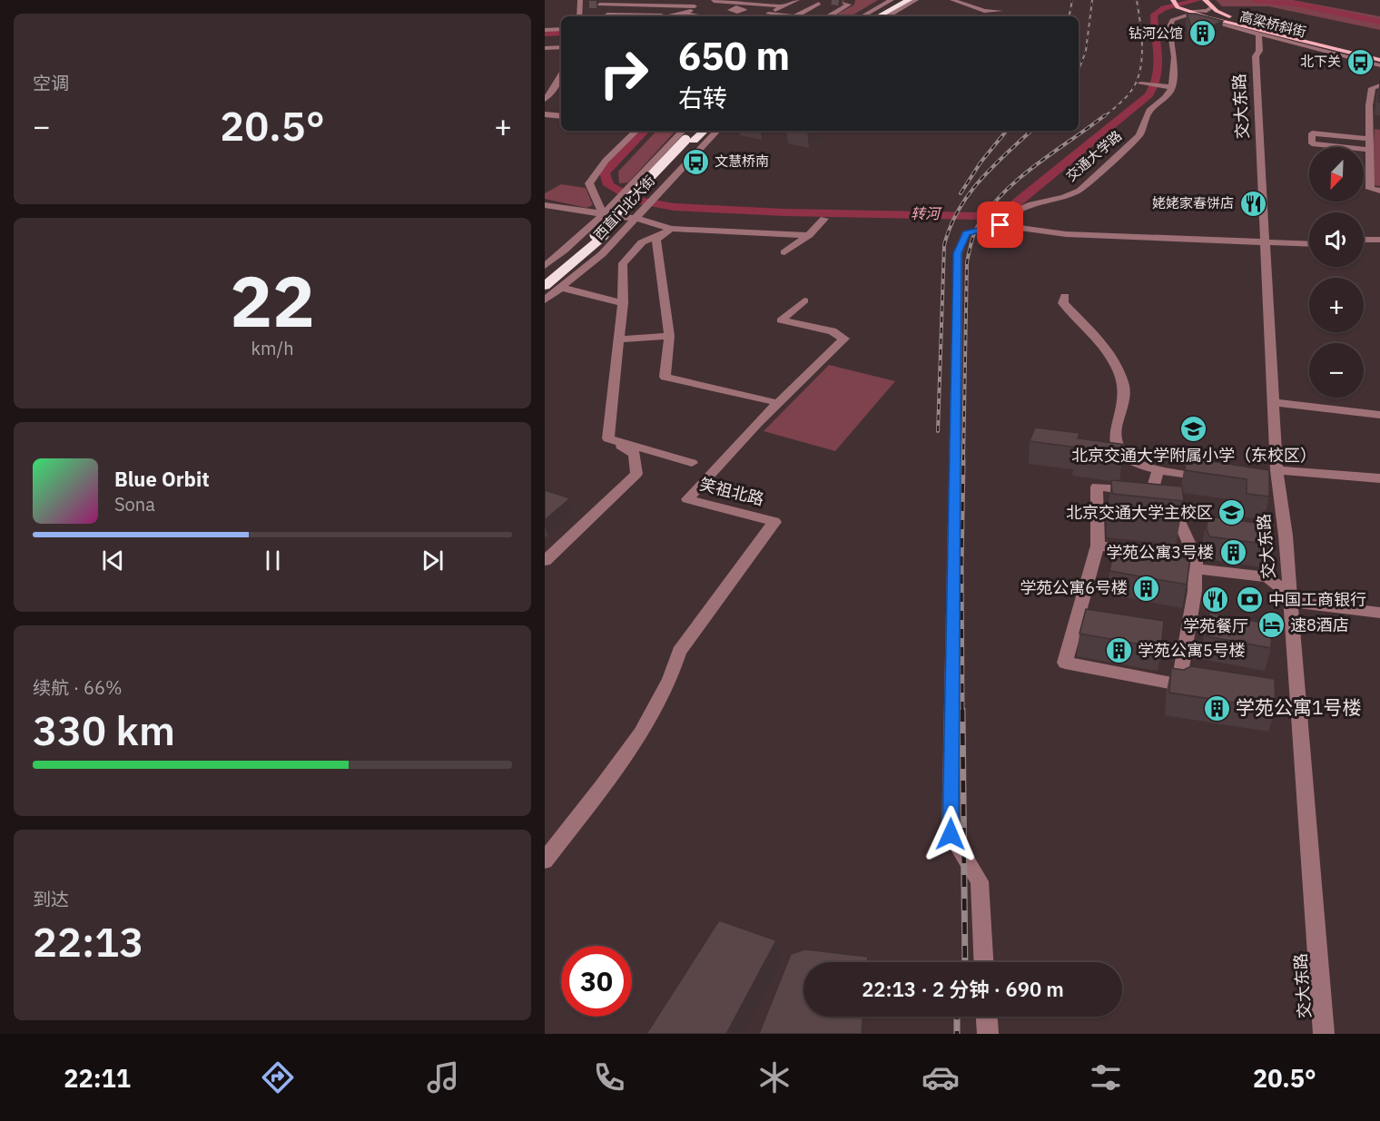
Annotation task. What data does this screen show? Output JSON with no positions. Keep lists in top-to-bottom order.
{
  "streets": {
    "highway": ["西直门北大街"],
    "main road": ["高梁桥斜街"],
    "street": ["交大东路", "交通大学路", "笑祖北路"]
  },
  "crossings": [
    ["高梁桥斜街", "交大东路"]
  ],
  "water": ["转河"],
  "places": {
    "building": [
      "钻河公馆",
      "学苑公寓3号楼",
      "学苑公寓6号楼",
      "学苑公寓5号楼",
      "学苑公寓1号楼"
    ],
    "bus stop": ["北下关", "文慧桥南"],
    "restaurant": ["姥姥家春饼店", "学苑餐厅"],
    "school or university": ["北京交通大学附属小学（东校区）", "北京交通大学主校区"],
    "bank": ["中国工商银行"],
    "hotel": ["速8酒店"]
  },
  "north": "bottom left",
  "page": {
    "tile": [
      "空调",
      ["22", "km/h"],
      ["续航 · 66%", "330 km"],
      ["到达", "22:13"]
    ],
    "turn": ["650 m", "右转"],
    "heat": ["−", "20.5°", "+"],
    "map_buttons": ["+", "−"],
    "song": ["Blue Orbit", "Sona"],
    "limit": "30",
    "trip": "22:13 · 2 分钟 · 690 m",
    "tabs": ["22:11", "20.5°"]
  }
}
